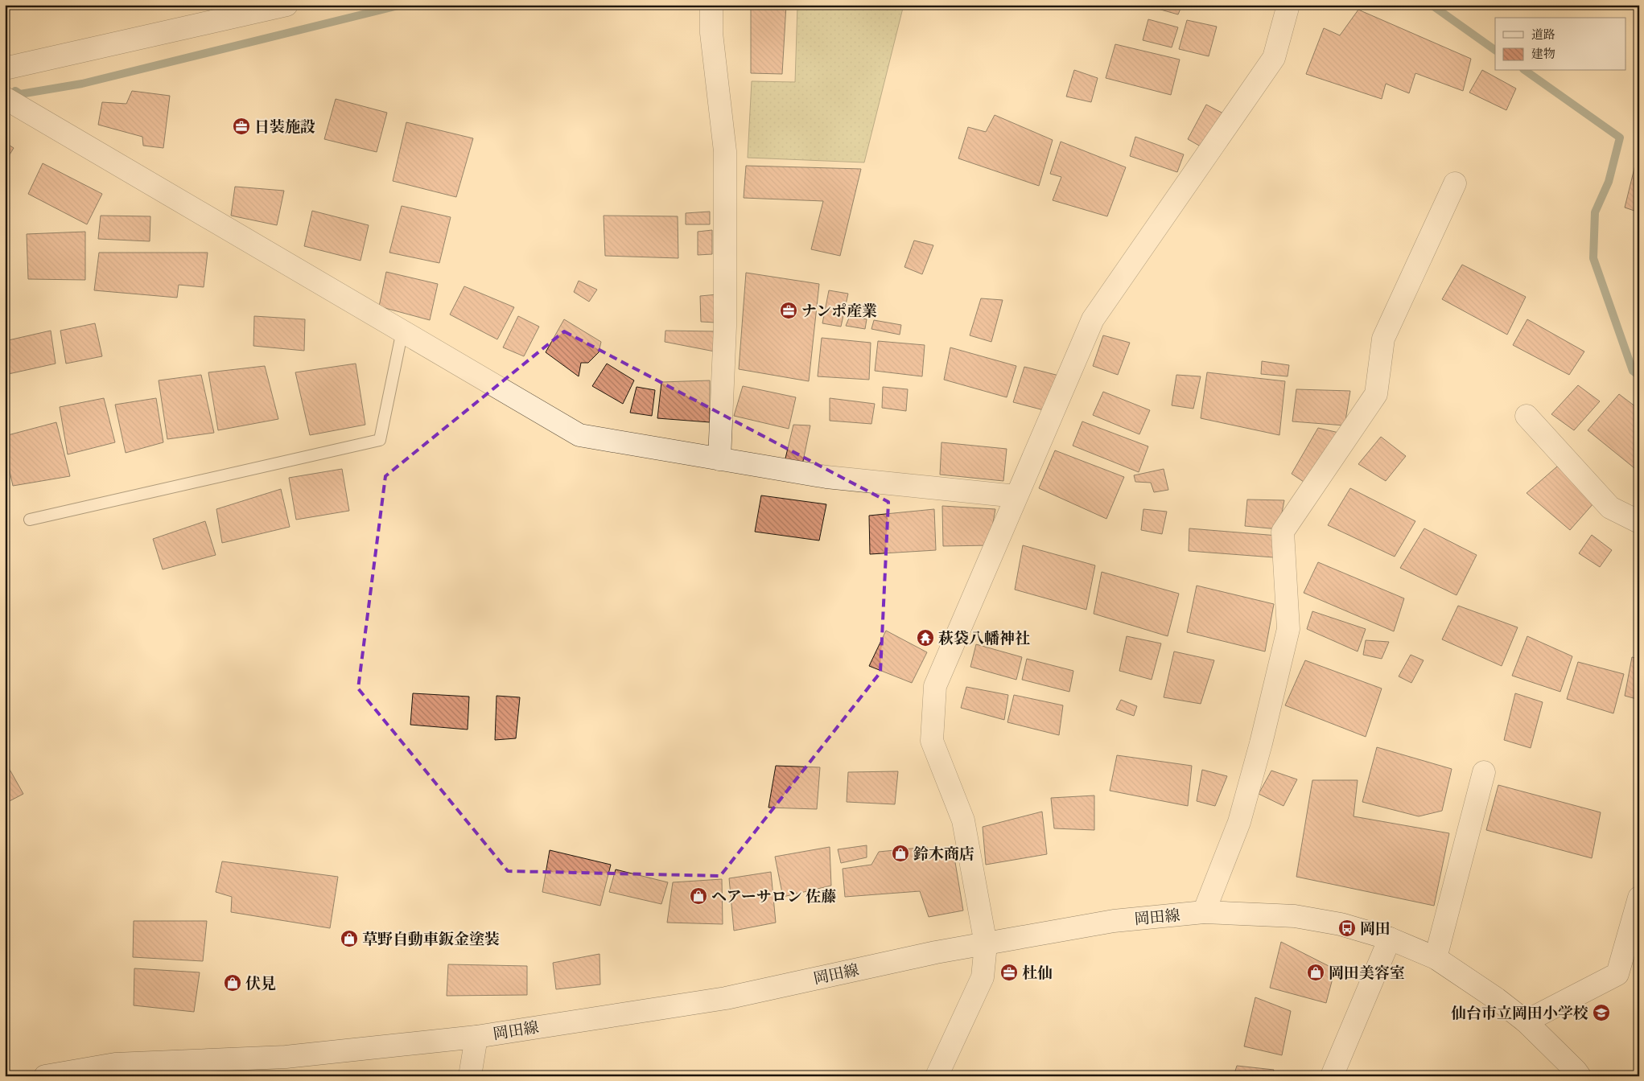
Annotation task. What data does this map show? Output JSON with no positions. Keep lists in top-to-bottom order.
{
  "streets": {
    "street": ["岡田線"]
  },
  "places": {
    "office": ["日装施設", "ナンポ産業", "杜仙"],
    "temple": ["萩袋八幡神社"],
    "shop": [
      "鈴木商店",
      "ヘアーサロン 佐藤",
      "草野自動車鈑金塗装",
      "岡田美容室",
      "伏見"
    ],
    "bus stop": ["岡田"],
    "school or university": ["仙台市立岡田小学校"]
  },
  "legend": ["道路", "建物"]
}
